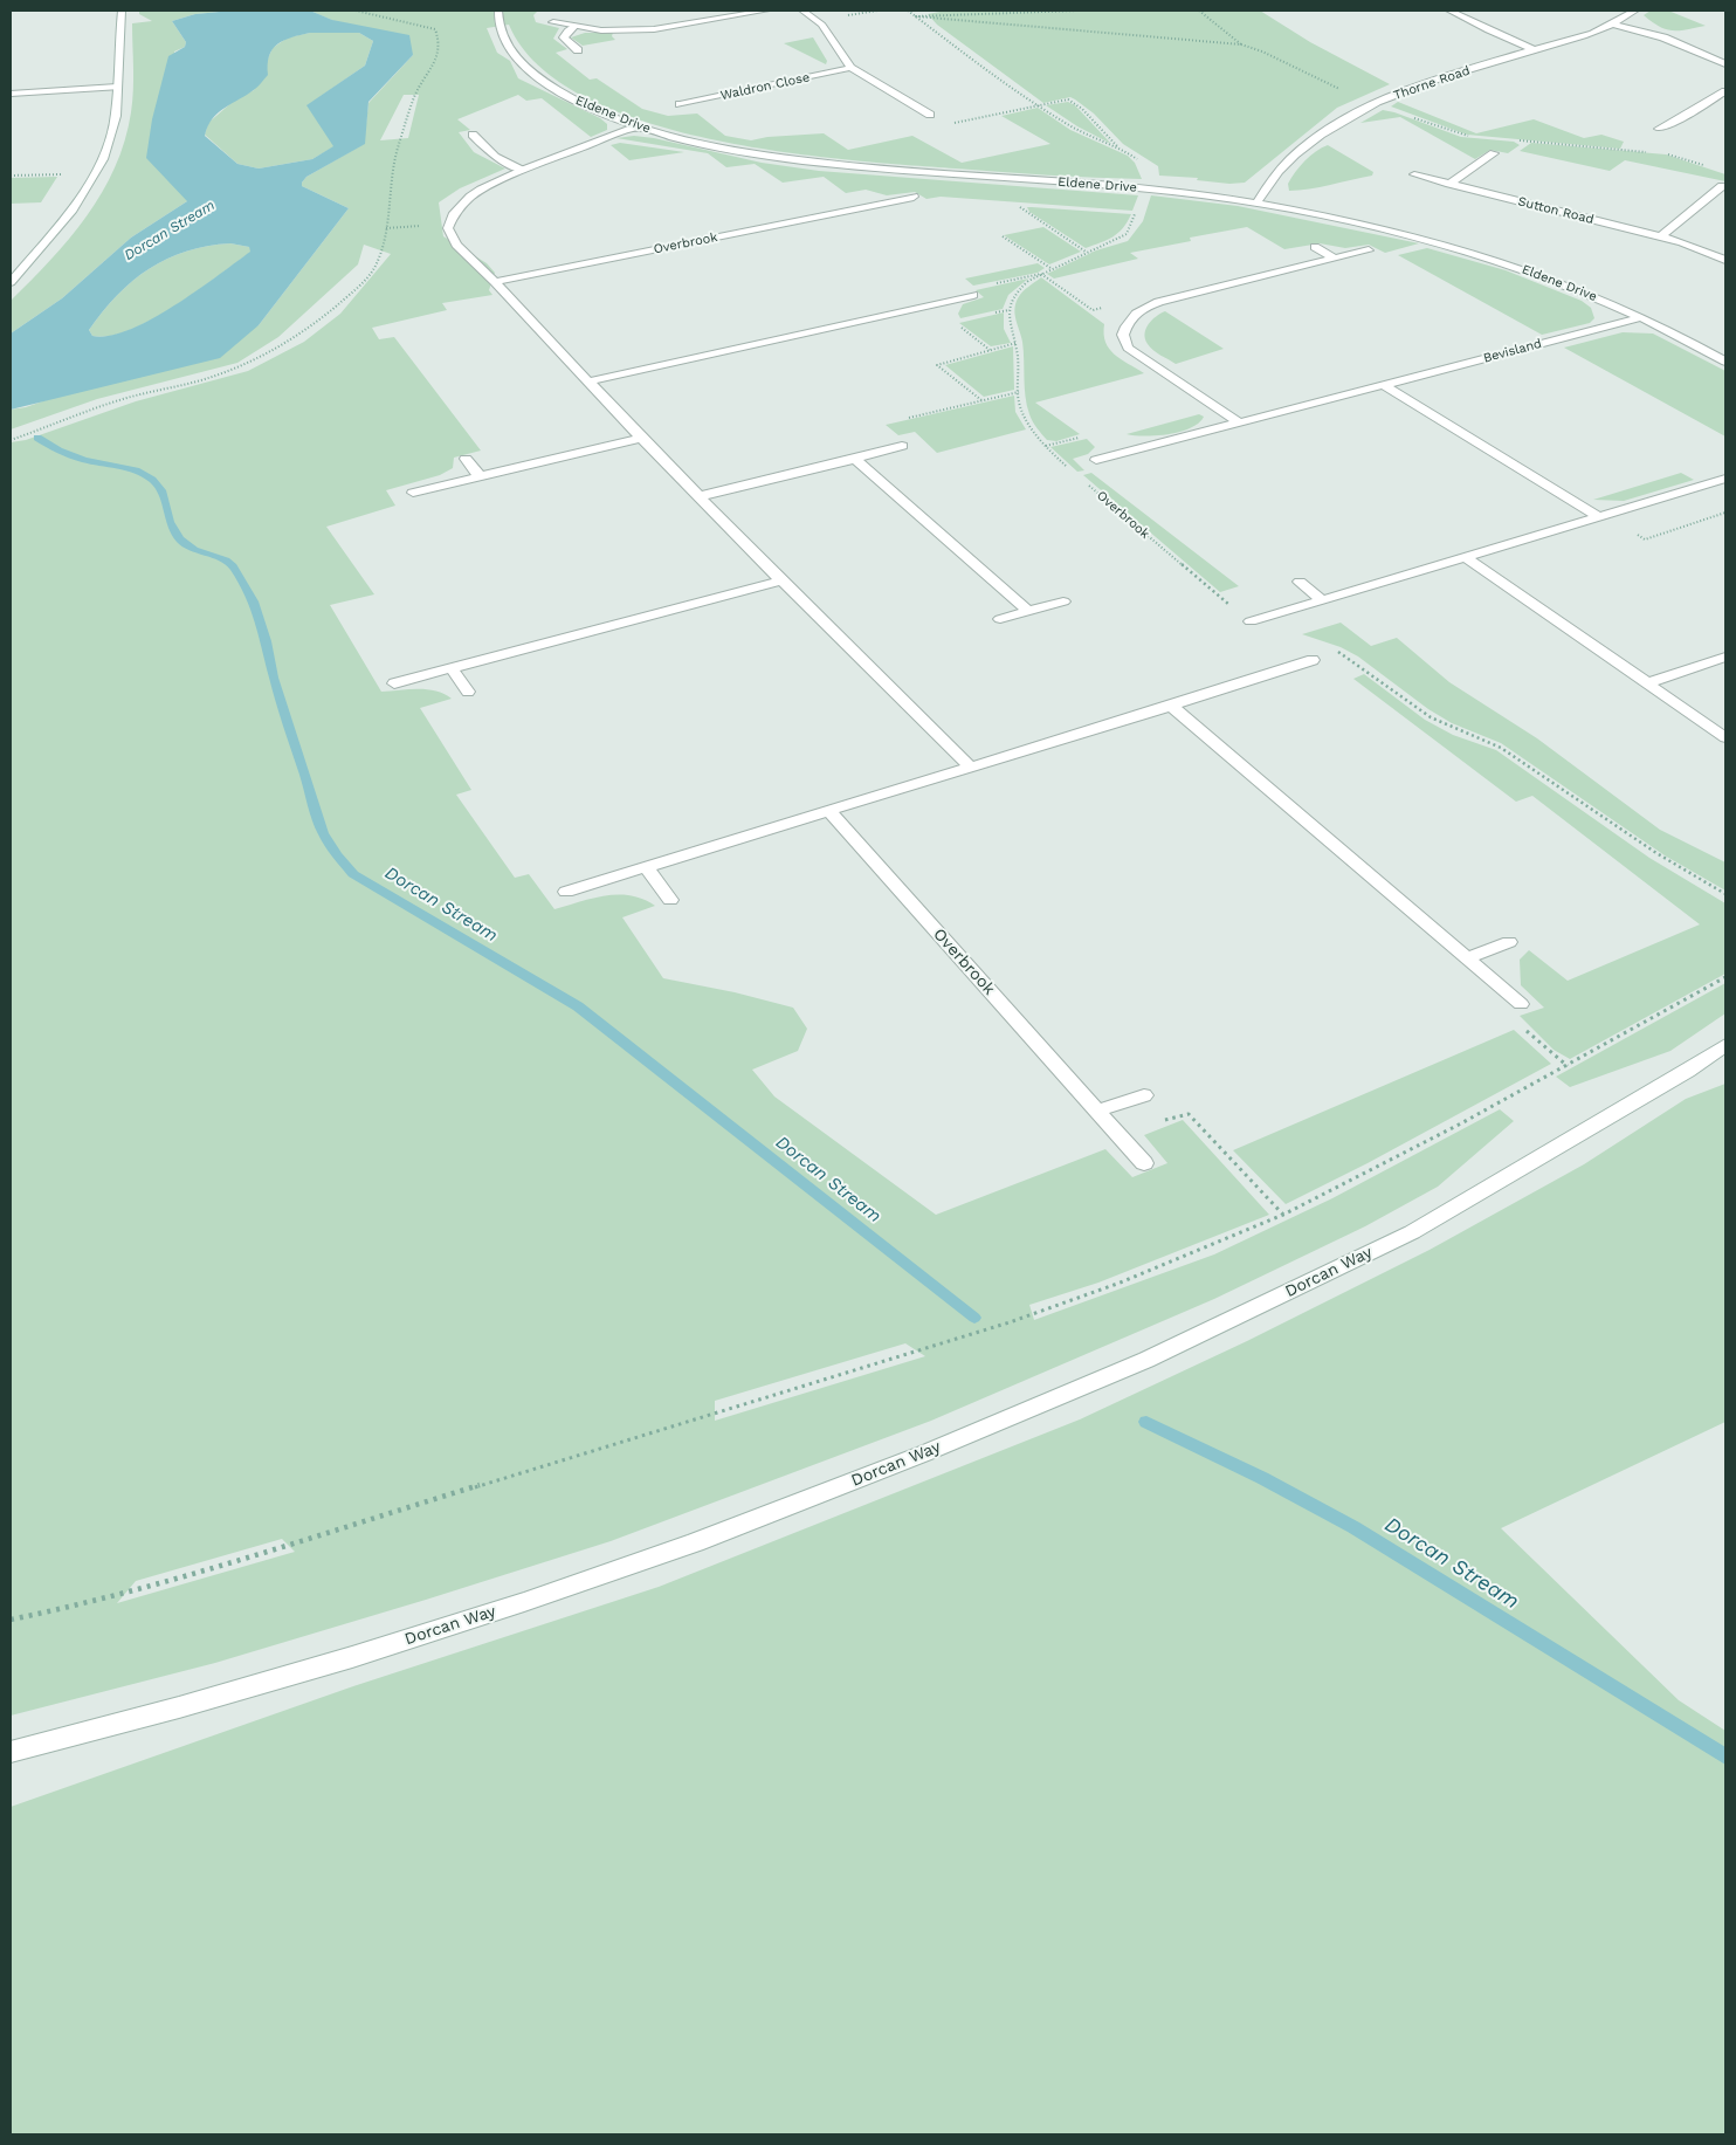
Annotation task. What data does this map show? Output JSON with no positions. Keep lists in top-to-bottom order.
{
  "streets": {
    "street": [
      "Thorne Road",
      "Waldron Close",
      "Eldene Drive",
      "Sutton Road",
      "Overbrook",
      "Bevisland",
      "Dorcan Way"
    ]
  },
  "crossings": [
    ["Thorne Road", "Eldene Drive"],
    ["Eldene Drive", "Bevisland"]
  ],
  "water": ["Dorcan Stream"]
}
